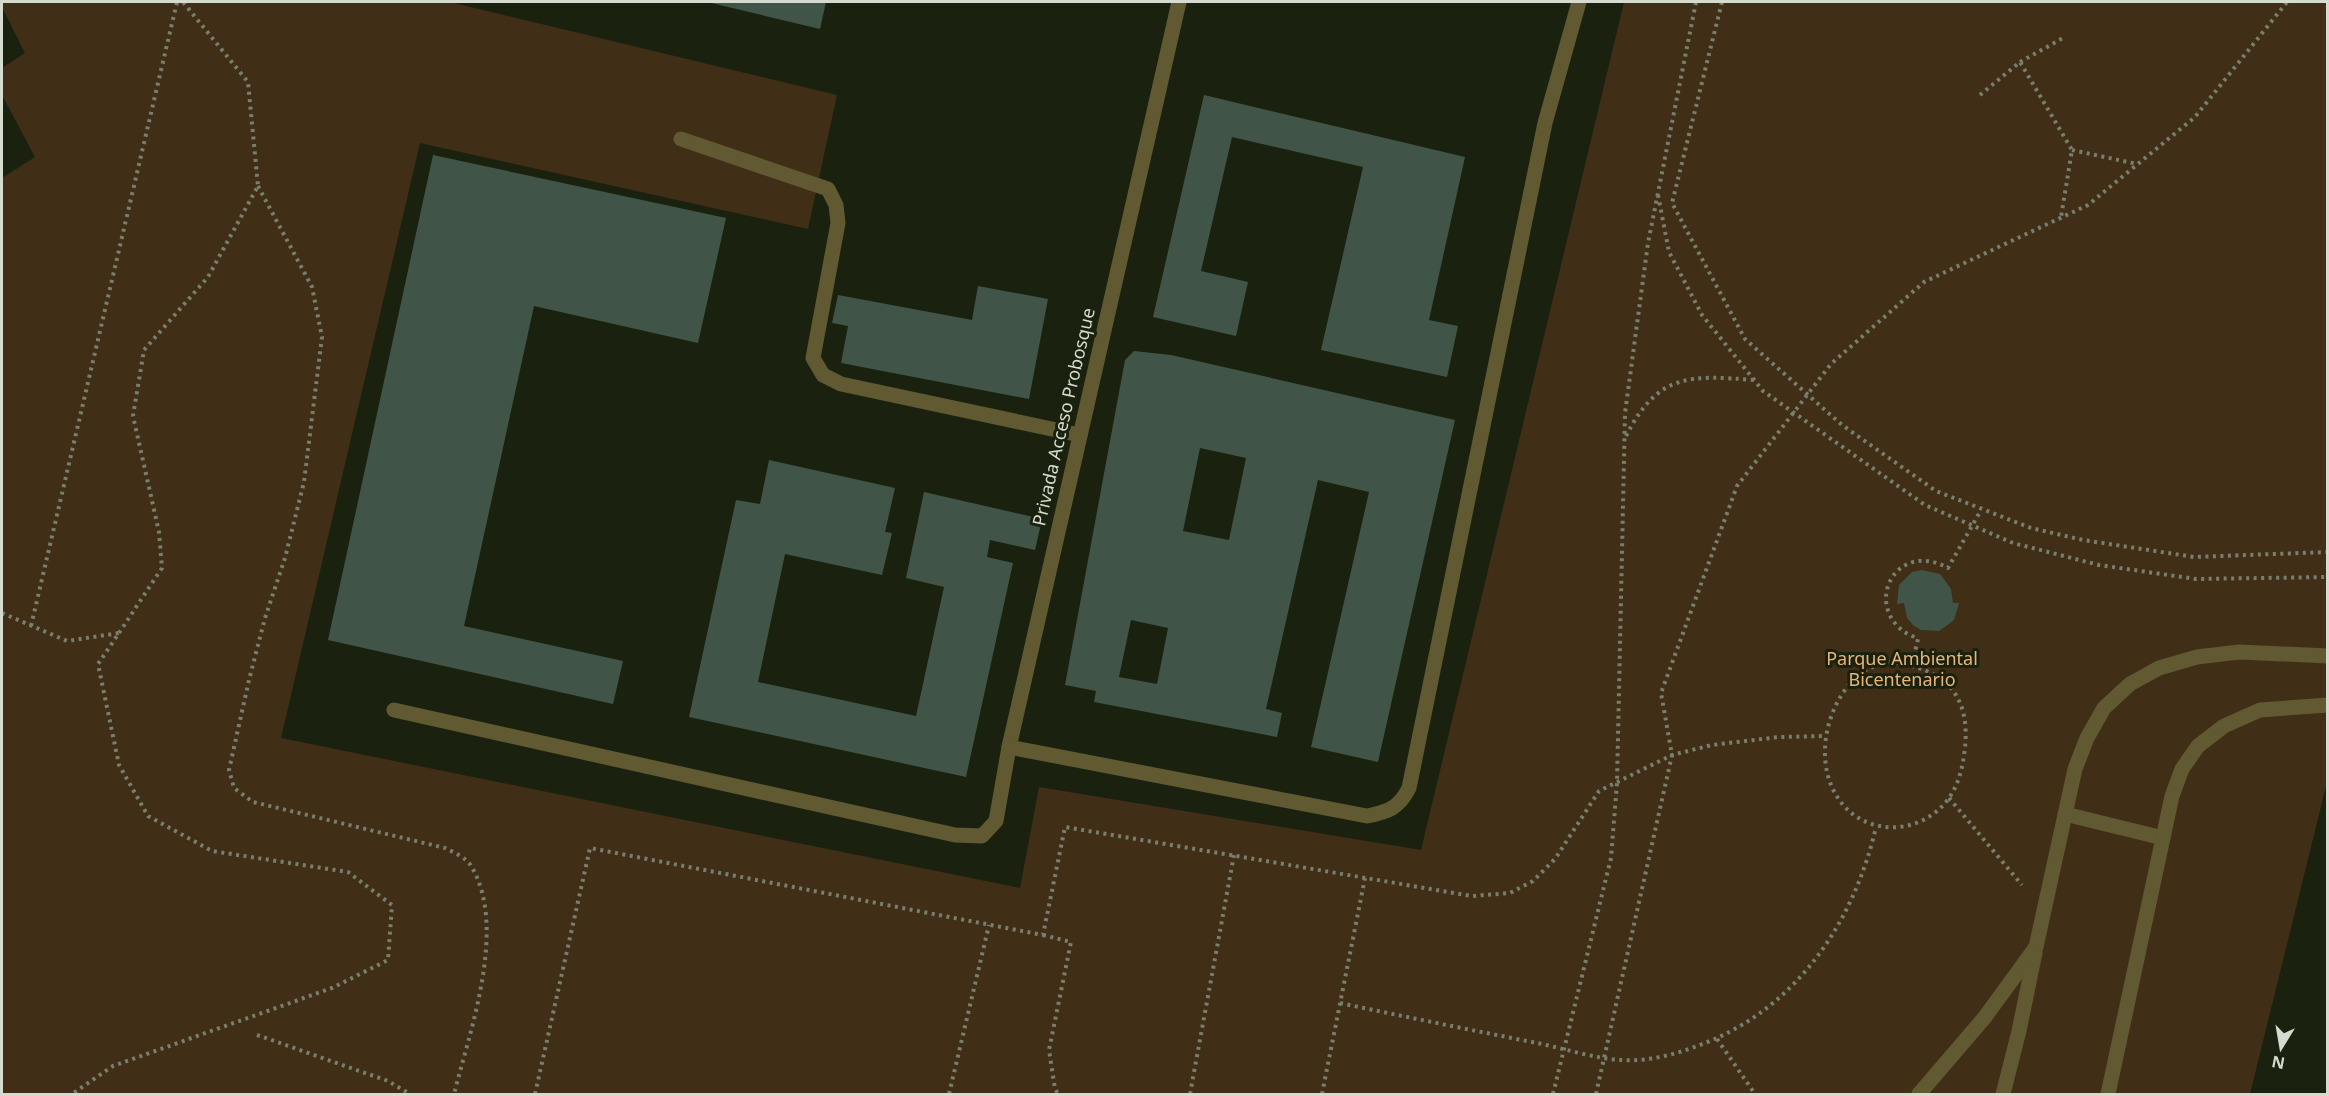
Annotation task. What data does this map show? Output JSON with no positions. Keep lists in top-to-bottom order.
{
  "streets": {
    "lane": ["Privada Acceso Probosque"]
  },
  "parks": ["Parque Ambiental Bicentenario"],
  "north": "bottom"
}
